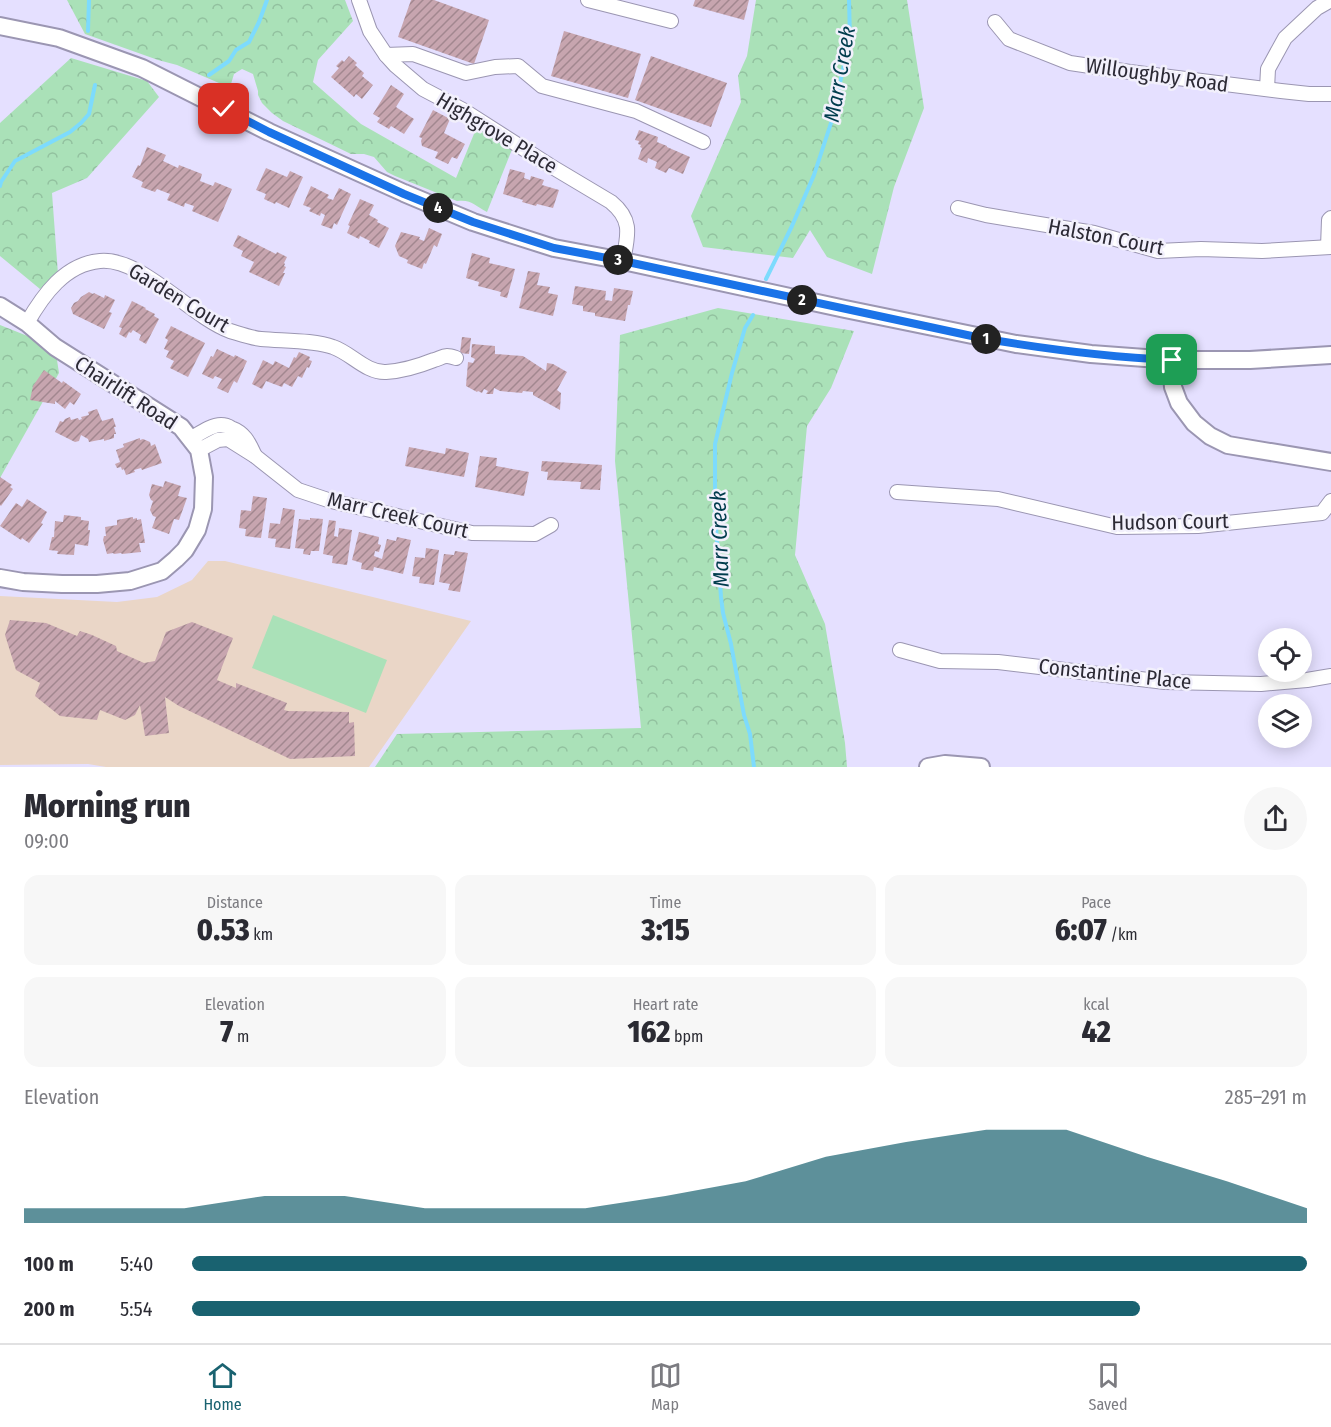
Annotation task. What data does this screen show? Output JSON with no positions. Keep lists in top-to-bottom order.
{
  "streets": {
    "street": [
      "Willoughby Road",
      "Highgrove Place",
      "Halston Court",
      "Garden Court",
      "Chairlift Road",
      "Marr Creek Court",
      "Hudson Court",
      "Constantine Place"
    ]
  },
  "crossings": [
    ["Garden Court", "Chairlift Road"],
    ["Chairlift Road", "Marr Creek Court"]
  ],
  "water": ["Marr Creek"],
  "page": {
    "pins": [
      "4",
      "3",
      "2",
      "1"
    ],
    "heading": ["Morning run", "09:00"],
    "stats": [
      ["Distance", "0.53 km"],
      ["Time", "3:15"],
      ["Pace", "6:07 /km"],
      ["Elevation", "7 m"],
      ["Heart rate", "162 bpm"],
      ["kcal", "42"]
    ],
    "chart": ["Elevation", "285–291 m"],
    "list": [
      {
        "name": "100 m",
        "note": "5:40"
      },
      {
        "name": "200 m",
        "note": "5:54"
      }
    ],
    "tabs": ["Home", "Map", "Saved"]
  }
}
